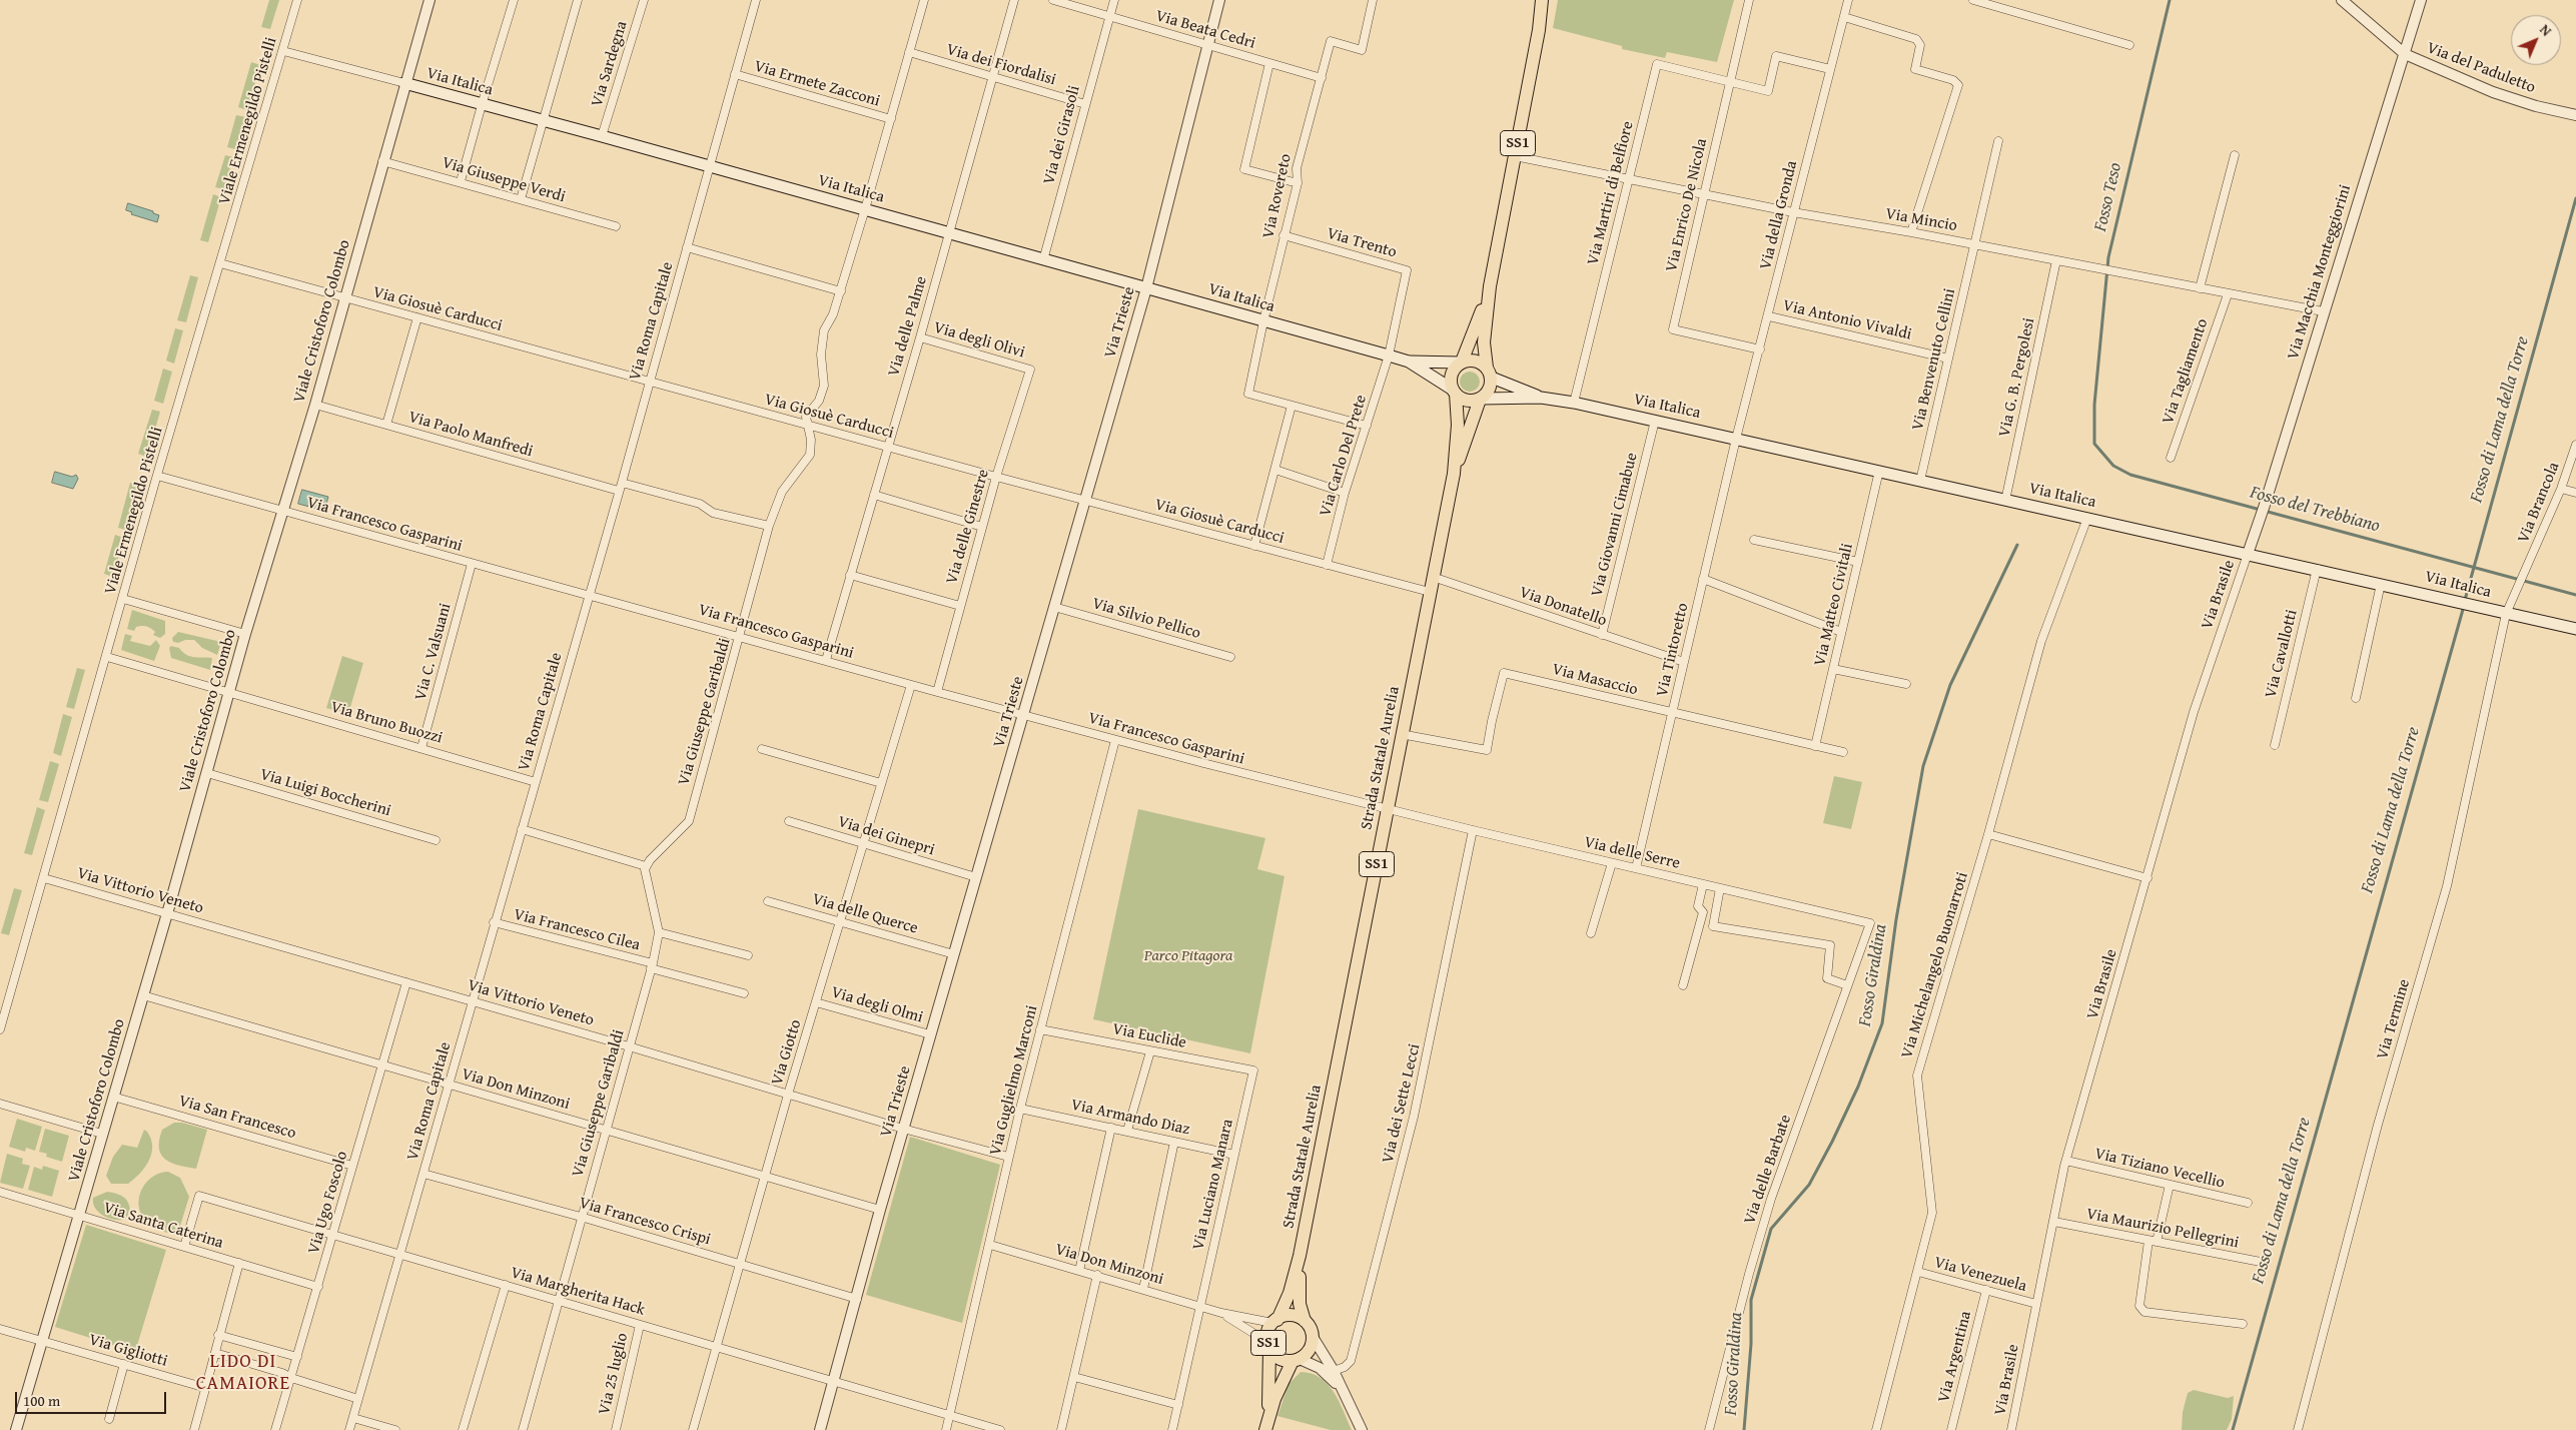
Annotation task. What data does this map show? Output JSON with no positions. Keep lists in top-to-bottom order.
{
  "streets": {
    "main road": ["Via Italica", "SS1", "Strada Statale Aurelia"],
    "street": [
      "Via Beata Cedri",
      "Via Sardegna",
      "Via dei Fiordalisi",
      "Via del Paduletto",
      "Via Ermete Zacconi",
      "Viale Ermenegildo Pistelli",
      "Via dei Girasoli",
      "Via Giuseppe Verdi",
      "Via Martiri di Belfiore",
      "Via Rovereto",
      "Via Enrico De Nicola",
      "Via della Gronda",
      "Via Mincio",
      "Via Trento",
      "Via Macchia Monteggiorini",
      "Via Giosuè Carducci",
      "Via Antonio Vivaldi",
      "Viale Cristoforo Colombo",
      "Via Roma Capitale",
      "Via Trieste",
      "Via delle Palme",
      "Via degli Olivi",
      "Via Benvenuto Cellini",
      "Via Tagliamento",
      "Via G. B. Pergolesi",
      "Via Paolo Manfredi",
      "Via Carlo Del Prete",
      "Via Brancola",
      "Via Francesco Gasparini",
      "Via Giovanni Cimabue",
      "Via delle Ginestre",
      "Via Brasile",
      "Via Matteo Civitali",
      "Via Donatello",
      "Via Silvio Pellico",
      "Via Tintoretto",
      "Via C. Valsuani",
      "Via Cavallotti",
      "Via Masaccio",
      "Via Giuseppe Garibaldi",
      "Via Bruno Buozzi",
      "Via Luigi Boccherini",
      "Via dei Ginepri",
      "Via delle Serre",
      "Via Vittorio Veneto",
      "Via delle Querce",
      "Via Francesco Cilea",
      "Via Michelangelo Buonarroti",
      "Via degli Olmi",
      "Via Termine",
      "Via Euclide",
      "Via Giotto",
      "Via Guglielmo Marconi",
      "Via Don Minzoni",
      "Via dei Sette Lecci",
      "Via San Francesco",
      "Via Armando Diaz",
      "Via Tiziano Vecellio",
      "Via delle Barbate",
      "Via Luciano Manara",
      "Via Ugo Foscolo",
      "Via Francesco Crispi",
      "Via Santa Caterina",
      "Via Maurizio Pellegrini",
      "Via Venezuela",
      "Via Margherita Hack",
      "Via Gigliotti",
      "Via Argentina",
      "Via 25 luglio"
    ]
  },
  "crossings": [
    ["Via Beata Cedri", "Via dei Girasoli"],
    ["Via Beata Cedri", "Via Rovereto"],
    ["Via Beata Cedri", "Via Trieste"],
    ["Via Sardegna", "Via Italica"],
    ["Via dei Fiordalisi", "Via dei Girasoli"],
    ["Via dei Fiordalisi", "Via delle Palme"],
    ["Via dei Fiordalisi", "Via Giuseppe Garibaldi"],
    ["Via del Paduletto", "Via Macchia Monteggiorini"],
    ["Via Italica", "Viale Ermenegildo Pistelli"],
    ["Via Italica", "Via dei Girasoli"],
    ["Via Italica", "SS1"],
    ["Via Italica", "Via Martiri di Belfiore"],
    ["Via Italica", "Via Rovereto"],
    ["Via Italica", "Via della Gronda"],
    ["Via Italica", "Via Trento"],
    ["Via Italica", "Via Macchia Monteggiorini"],
    ["Via Italica", "Viale Cristoforo Colombo"],
    ["Via Italica", "Via Roma Capitale"],
    ["Via Italica", "Via Trieste"],
    ["Via Italica", "Via delle Palme"],
    ["Via Italica", "Via Benvenuto Cellini"],
    ["Via Italica", "Via G. B. Pergolesi"],
    ["Via Italica", "Via Carlo Del Prete"],
    ["Via Italica", "Via Giovanni Cimabue"],
    ["Via Italica", "Via Brasile"],
    ["Via Italica", "Via Matteo Civitali"],
    ["Via Italica", "Via Tintoretto"],
    ["Via Italica", "Via Cavallotti"],
    ["Via Italica", "Via Giuseppe Garibaldi"],
    ["Via Italica", "Strada Statale Aurelia"],
    ["Via Italica", "Via Michelangelo Buonarroti"],
    ["Via Italica", "Via Termine"],
    ["Via Ermete Zacconi", "Via Roma Capitale"],
    ["Via Ermete Zacconi", "Via Giuseppe Garibaldi"],
    ["Viale Ermenegildo Pistelli", "Via Giosuè Carducci"],
    ["Viale Ermenegildo Pistelli", "Via Francesco Gasparini"],
    ["Viale Ermenegildo Pistelli", "Via Bruno Buozzi"],
    ["Viale Ermenegildo Pistelli", "Via Vittorio Veneto"],
    ["SS1", "Via Mincio"],
    ["SS1", "Strada Statale Aurelia"],
    ["SS1", "Via Don Minzoni"],
    ["Via Giuseppe Verdi", "Viale Cristoforo Colombo"],
    ["Via Martiri di Belfiore", "Via Enrico De Nicola"],
    ["Via Martiri di Belfiore", "Via Mincio"],
    ["Via Rovereto", "Via Trento"],
    ["Via Enrico De Nicola", "Via della Gronda"],
    ["Via Enrico De Nicola", "Via Mincio"],
    ["Via della Gronda", "Via Mincio"],
    ["Via della Gronda", "Via Antonio Vivaldi"],
    ["Via della Gronda", "Via Tintoretto"],
    ["Via Mincio", "Via Macchia Monteggiorini"],
    ["Via Mincio", "Via Benvenuto Cellini"],
    ["Via Mincio", "Via Tagliamento"],
    ["Via Mincio", "Via G. B. Pergolesi"],
    ["Via Trento", "Via Carlo Del Prete"],
    ["Via Macchia Monteggiorini", "Via Brasile"],
    ["Via Giosuè Carducci", "Viale Cristoforo Colombo"],
    ["Via Giosuè Carducci", "Via Roma Capitale"],
    ["Via Giosuè Carducci", "Via Trieste"],
    ["Via Giosuè Carducci", "Via delle Palme"],
    ["Via Giosuè Carducci", "Via Carlo Del Prete"],
    ["Via Giosuè Carducci", "Via delle Ginestre"],
    ["Via Giosuè Carducci", "Via Giuseppe Garibaldi"],
    ["Via Giosuè Carducci", "Strada Statale Aurelia"],
    ["Via Antonio Vivaldi", "Via Benvenuto Cellini"],
    ["Viale Cristoforo Colombo", "Via Paolo Manfredi"],
    ["Viale Cristoforo Colombo", "Via Francesco Gasparini"],
    ["Viale Cristoforo Colombo", "Via Bruno Buozzi"],
    ["Viale Cristoforo Colombo", "Via Luigi Boccherini"],
    ["Viale Cristoforo Colombo", "Via Vittorio Veneto"],
    ["Viale Cristoforo Colombo", "Via Don Minzoni"],
    ["Viale Cristoforo Colombo", "Via San Francesco"],
    ["Viale Cristoforo Colombo", "Via Santa Caterina"],
    ["Viale Cristoforo Colombo", "Via Gigliotti"],
    ["Via Roma Capitale", "Via Paolo Manfredi"],
    ["Via Roma Capitale", "Via Francesco Gasparini"],
    ["Via Roma Capitale", "Via Bruno Buozzi"],
    ["Via Roma Capitale", "Via Vittorio Veneto"],
    ["Via Roma Capitale", "Via Francesco Cilea"],
    ["Via Roma Capitale", "Via Don Minzoni"],
    ["Via Roma Capitale", "Via Francesco Crispi"],
    ["Via Roma Capitale", "Via Margherita Hack"],
    ["Via Trieste", "Via Francesco Gasparini"],
    ["Via Trieste", "Via Silvio Pellico"],
    ["Via Trieste", "Via dei Ginepri"],
    ["Via Trieste", "Via Vittorio Veneto"],
    ["Via Trieste", "Via delle Querce"],
    ["Via Trieste", "Via degli Olmi"],
    ["Via Trieste", "Via Don Minzoni"],
    ["Via Trieste", "Via Francesco Crispi"],
    ["Via Trieste", "Via Margherita Hack"],
    ["Via delle Palme", "Via degli Olivi"],
    ["Via delle Palme", "Via Francesco Gasparini"],
    ["Via degli Olivi", "Via delle Ginestre"],
    ["Via Paolo Manfredi", "Via Giuseppe Garibaldi"],
    ["Via Brancola", "Via Termine"],
    ["Via Francesco Gasparini", "Via delle Ginestre"],
    ["Via Francesco Gasparini", "Via C. Valsuani"],
    ["Via Francesco Gasparini", "Via Giuseppe Garibaldi"],
    ["Via Francesco Gasparini", "Strada Statale Aurelia"],
    ["Via Francesco Gasparini", "Via delle Serre"],
    ["Via Francesco Gasparini", "Via Giotto"],
    ["Via Francesco Gasparini", "Via Guglielmo Marconi"],
    ["Via Giovanni Cimabue", "Via Donatello"],
    ["Via Brasile", "Via Tiziano Vecellio"],
    ["Via Brasile", "Via Maurizio Pellegrini"],
    ["Via Brasile", "Via Venezuela"],
    ["Via Matteo Civitali", "Via Masaccio"],
    ["Via Donatello", "Via Tintoretto"],
    ["Via Donatello", "Strada Statale Aurelia"],
    ["Via Tintoretto", "Via Masaccio"],
    ["Via Tintoretto", "Via delle Serre"],
    ["Via C. Valsuani", "Via Bruno Buozzi"],
    ["Via Masaccio", "Strada Statale Aurelia"],
    ["Via Giuseppe Garibaldi", "Via Vittorio Veneto"],
    ["Via Giuseppe Garibaldi", "Via Francesco Cilea"],
    ["Via Giuseppe Garibaldi", "Via Don Minzoni"],
    ["Via Giuseppe Garibaldi", "Via Francesco Crispi"],
    ["Via Giuseppe Garibaldi", "Via Margherita Hack"],
    ["Strada Statale Aurelia", "Via delle Serre"],
    ["Strada Statale Aurelia", "Via Don Minzoni"],
    ["Via dei Ginepri", "Via Giotto"],
    ["Via delle Serre", "Via dei Sette Lecci"],
    ["Via delle Serre", "Via delle Barbate"],
    ["Via Vittorio Veneto", "Via Giotto"],
    ["Via Vittorio Veneto", "Via Guglielmo Marconi"],
    ["Via Vittorio Veneto", "Via Ugo Foscolo"],
    ["Via delle Querce", "Via Giotto"],
    ["Via Michelangelo Buonarroti", "Via Venezuela"],
    ["Via degli Olmi", "Via Giotto"],
    ["Via Euclide", "Via Guglielmo Marconi"],
    ["Via Euclide", "Via Luciano Manara"],
    ["Via Giotto", "Via Don Minzoni"],
    ["Via Giotto", "Via Francesco Crispi"],
    ["Via Giotto", "Via Margherita Hack"],
    ["Via Guglielmo Marconi", "Via Don Minzoni"],
    ["Via Guglielmo Marconi", "Via Armando Diaz"],
    ["Via Guglielmo Marconi", "Via Margherita Hack"],
    ["Via Don Minzoni", "Via Luciano Manara"],
    ["Via Don Minzoni", "Via Ugo Foscolo"],
    ["Via San Francesco", "Via Ugo Foscolo"],
    ["Via Armando Diaz", "Via Luciano Manara"],
    ["Via Ugo Foscolo", "Via Santa Caterina"],
    ["Via Ugo Foscolo", "Via Margherita Hack"],
    ["Via Santa Caterina", "Via Margherita Hack"],
    ["Via Venezuela", "Via Argentina"],
    ["Via Margherita Hack", "Via 25 luglio"]
  ],
  "districts": ["LIDO DI CAMAIORE"],
  "water": [
    "Fosso Teso",
    "Fosso di Lama della Torre",
    "Fosso del Trebbiano",
    "Fosso Giraldina"
  ],
  "parks": ["Parco Pitagora"],
  "scale_bar": "100 m",
  "north": "top right"
}
